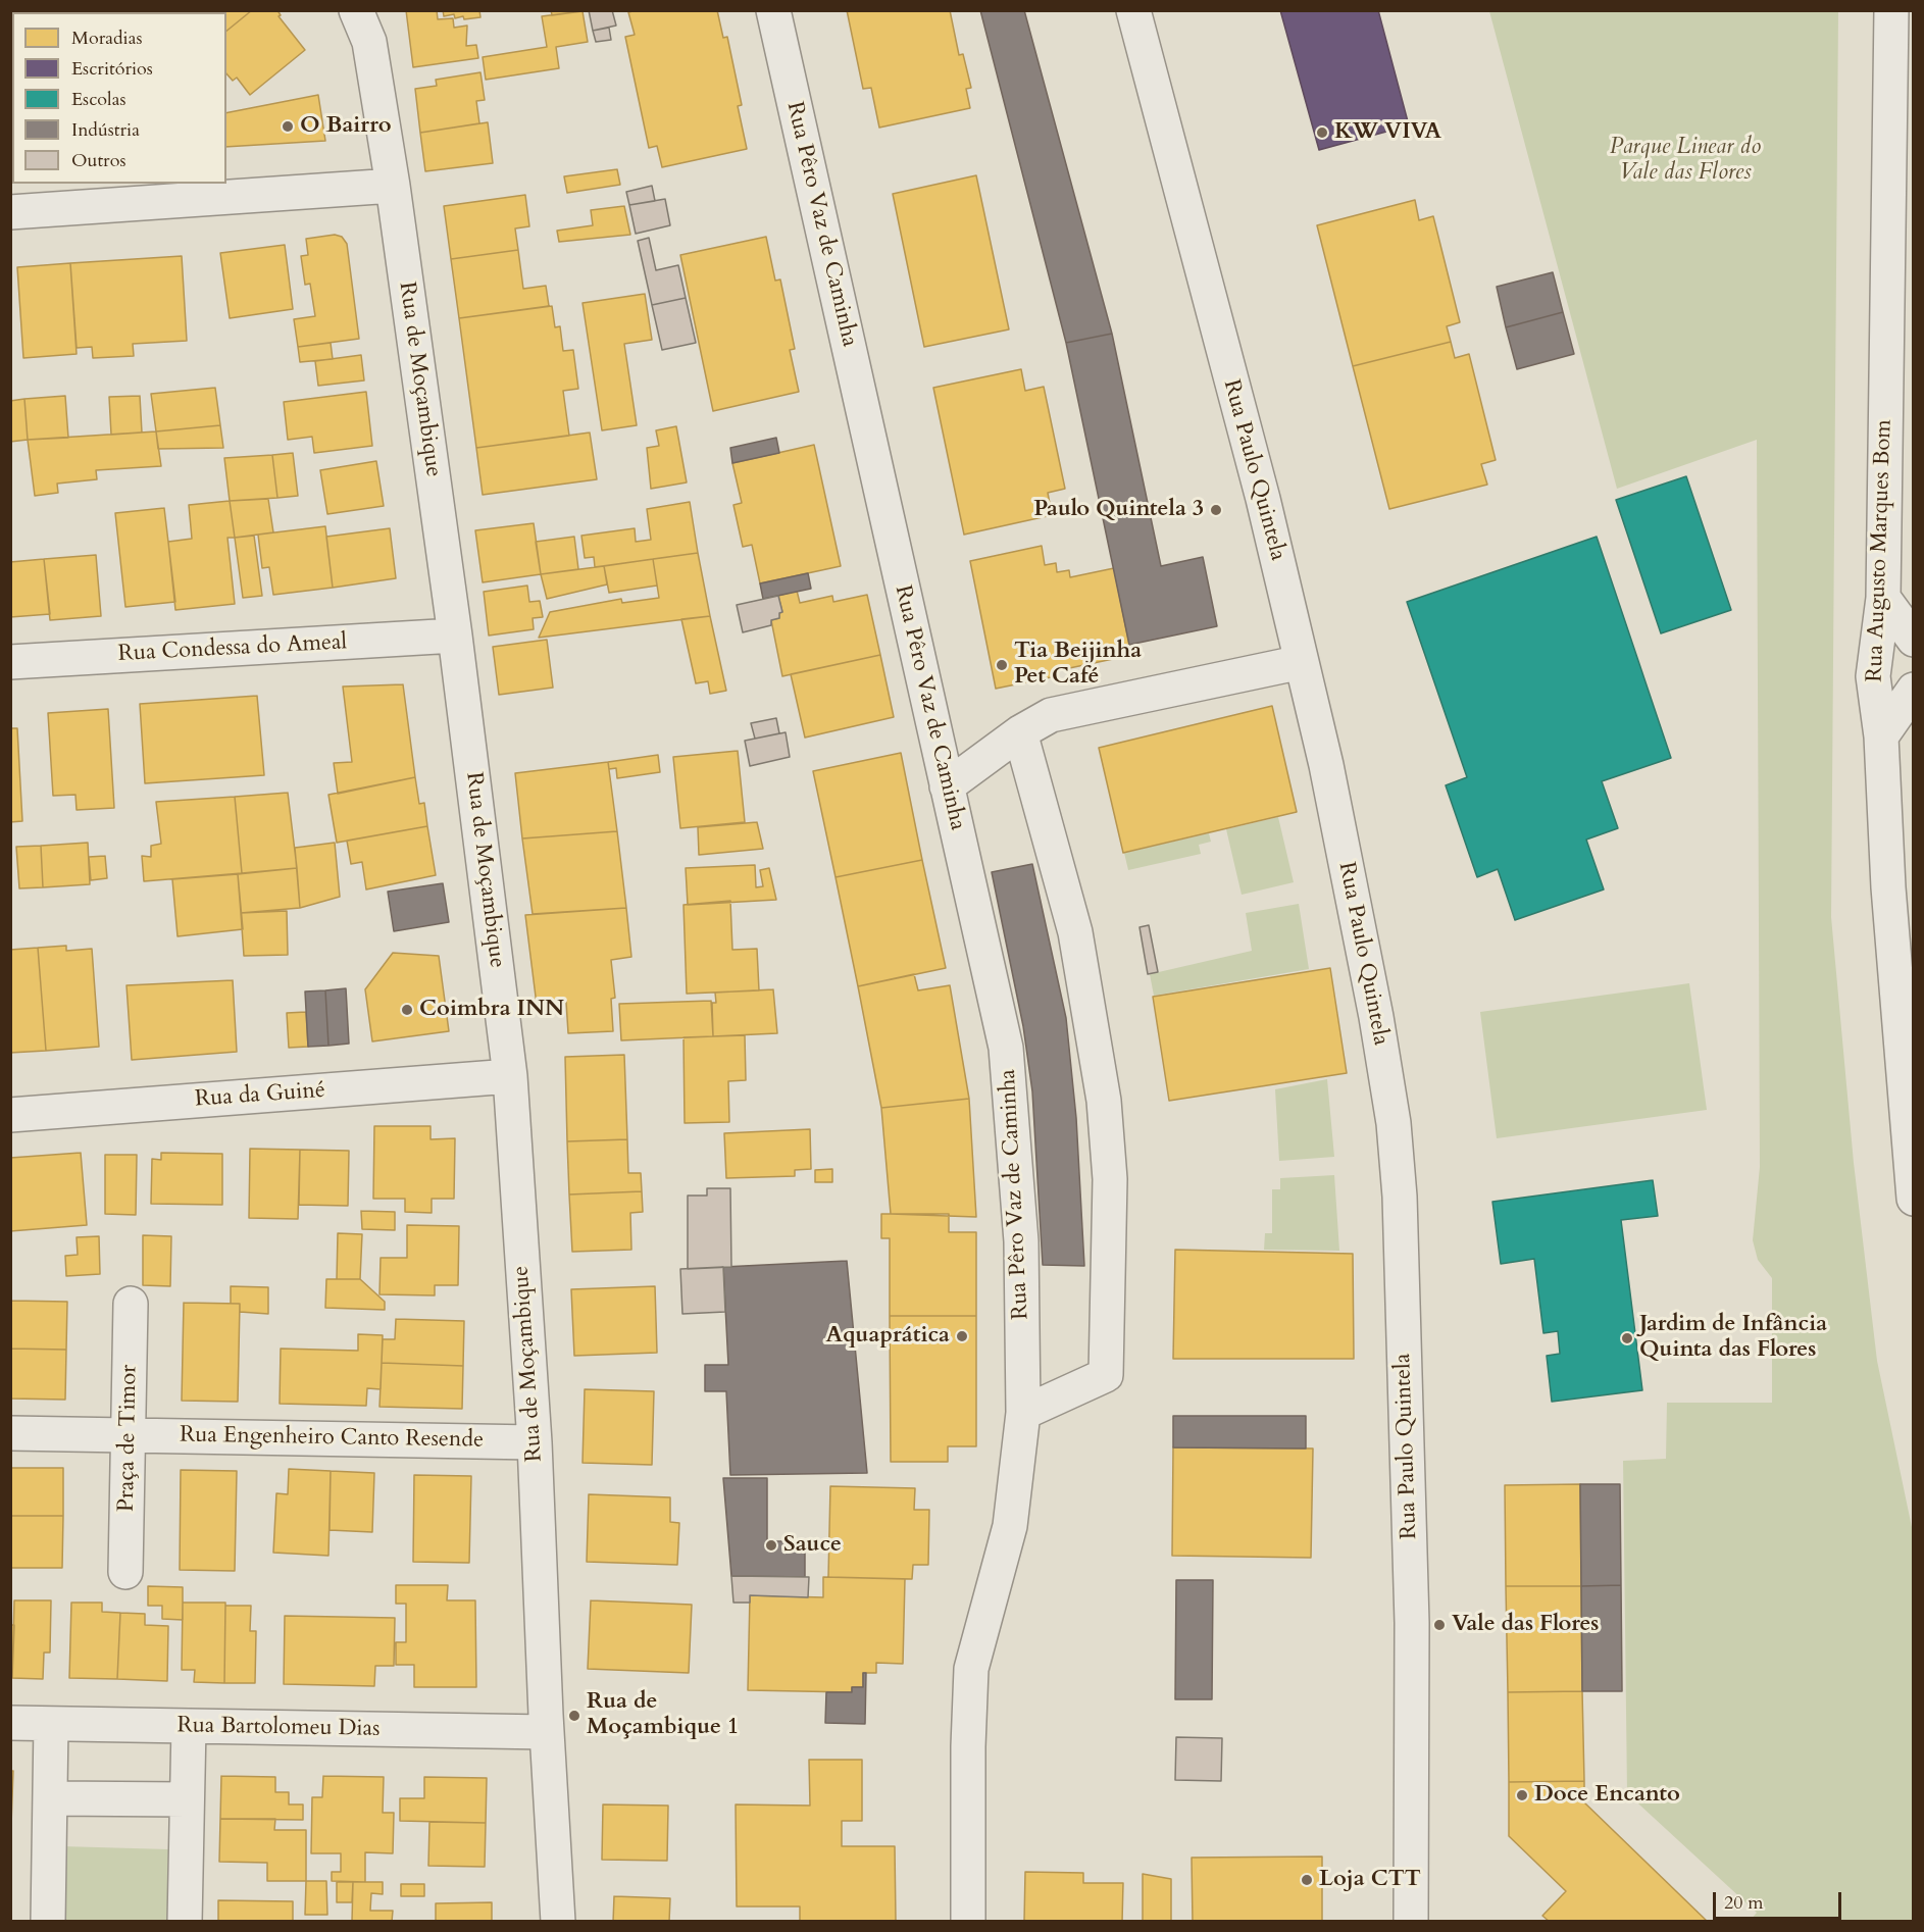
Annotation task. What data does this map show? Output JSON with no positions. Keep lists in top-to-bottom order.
{
  "streets": {
    "street": [
      "Rua Pêro Vaz de Caminha",
      "Rua de Moçambique",
      "Rua Paulo Quintela",
      "Rua Augusto Marques Bom",
      "Rua Condessa do Ameal",
      "Rua da Guiné",
      "Praça de Timor",
      "Rua Engenheiro Canto Resende",
      "Rua Bartolomeu Dias"
    ]
  },
  "crossings": [
    ["Rua de Moçambique", "Rua Condessa do Ameal"],
    ["Rua de Moçambique", "Rua da Guiné"],
    ["Rua de Moçambique", "Rua Engenheiro Canto Resende"],
    ["Rua de Moçambique", "Rua Bartolomeu Dias"],
    ["Praça de Timor", "Rua Engenheiro Canto Resende"]
  ],
  "parks": ["Parque Linear do Vale das Flores"],
  "places": [
    "O Bairro",
    "KW VIVA",
    "Paulo Quintela 3",
    "Tia Beijinha Pet Café",
    "Coimbra INN",
    "Aquaprática",
    "Jardim de Infância Quinta das Flores",
    "Sauce",
    "Vale das Flores",
    "Rua de Moçambique 1",
    "Doce Encanto",
    "Loja CTT"
  ],
  "legend": [
    "Moradias",
    "Escritórios",
    "Escolas",
    "Indústria",
    "Outros"
  ],
  "scale_bar": "20 m"
}
